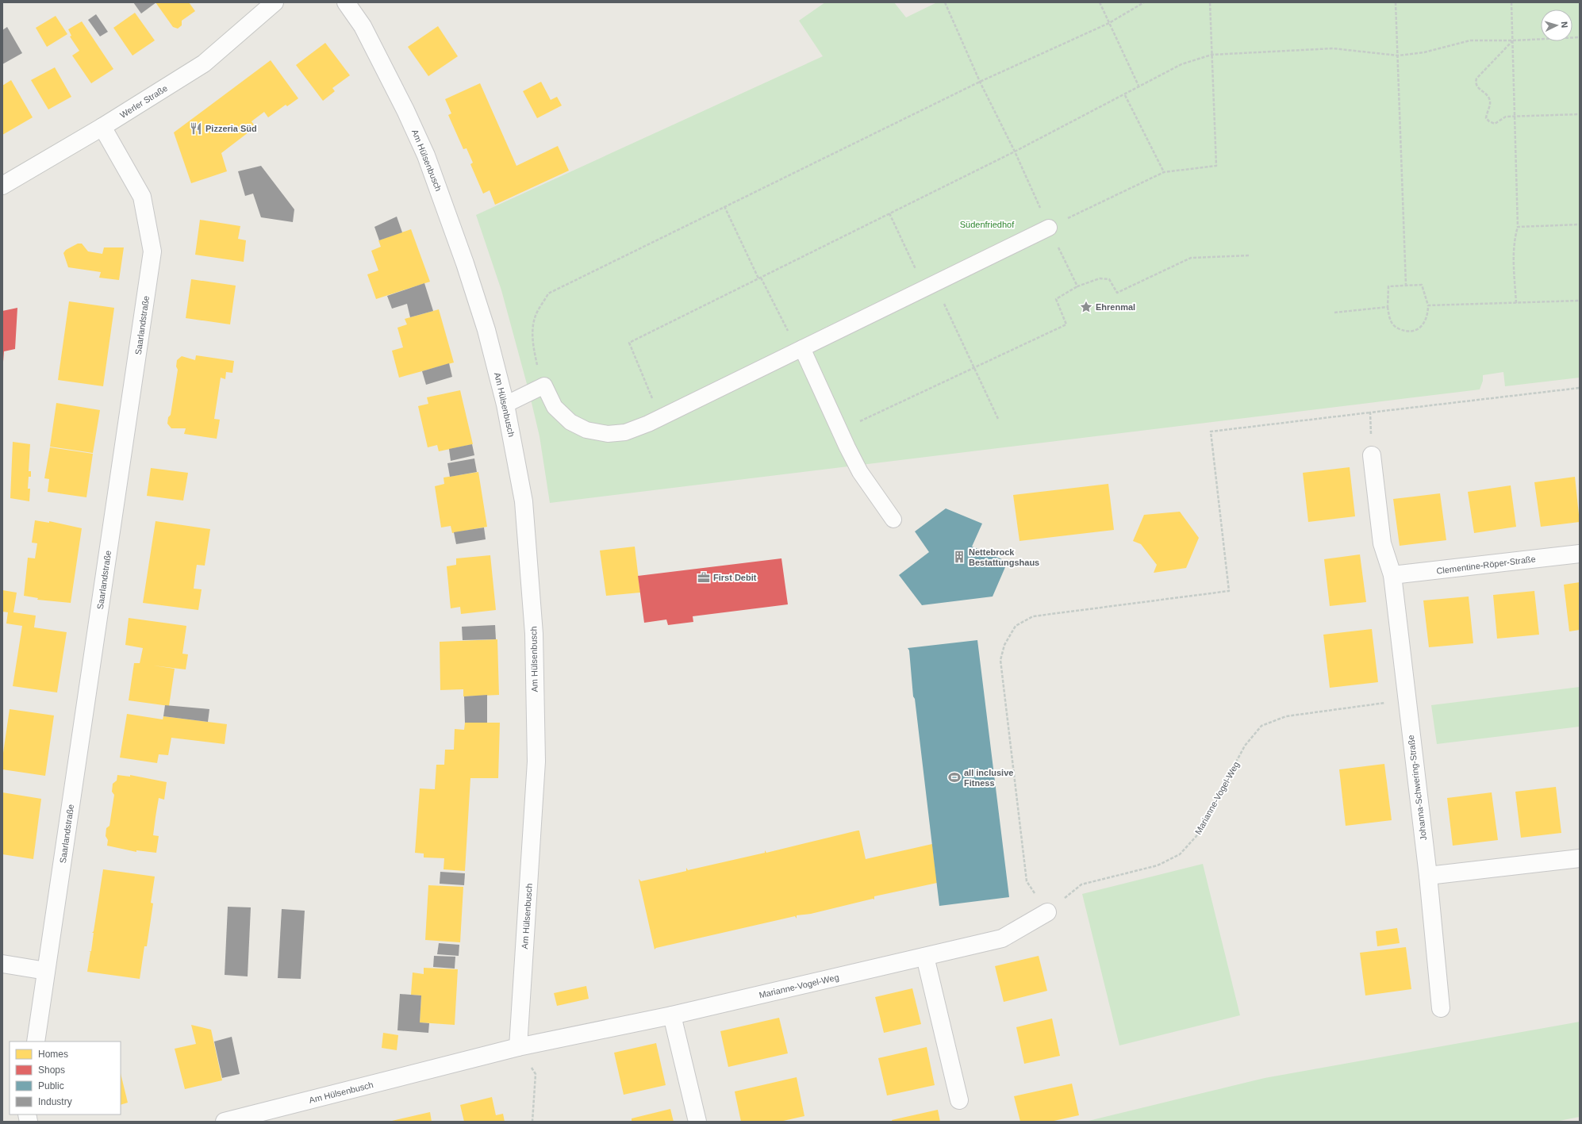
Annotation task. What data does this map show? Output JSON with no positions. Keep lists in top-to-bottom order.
{
  "streets": {
    "street": [
      "Werler Straße",
      "Am Hülsenbusch",
      "Saarlandstraße",
      "Clementine-Röper-Straße",
      "Johanna-Schwering-Straße",
      "Marianne-Vogel-Weg"
    ]
  },
  "crossings": [
    ["Werler Straße", "Saarlandstraße"],
    ["Am Hülsenbusch", "Marianne-Vogel-Weg"],
    ["Johanna-Schwering-Straße", "Marianne-Vogel-Weg"]
  ],
  "parks": ["Südenfriedhof"],
  "places": {
    "restaurant": ["Pizzeria Süd"],
    "place": ["Ehrenmal"],
    "building": ["Nettebrock Bestattungshaus"],
    "office": ["First Debit"],
    "sports": ["all inclusive Fitness"]
  },
  "legend": [
    "Homes",
    "Shops",
    "Public",
    "Industry"
  ],
  "north": "right"
}
